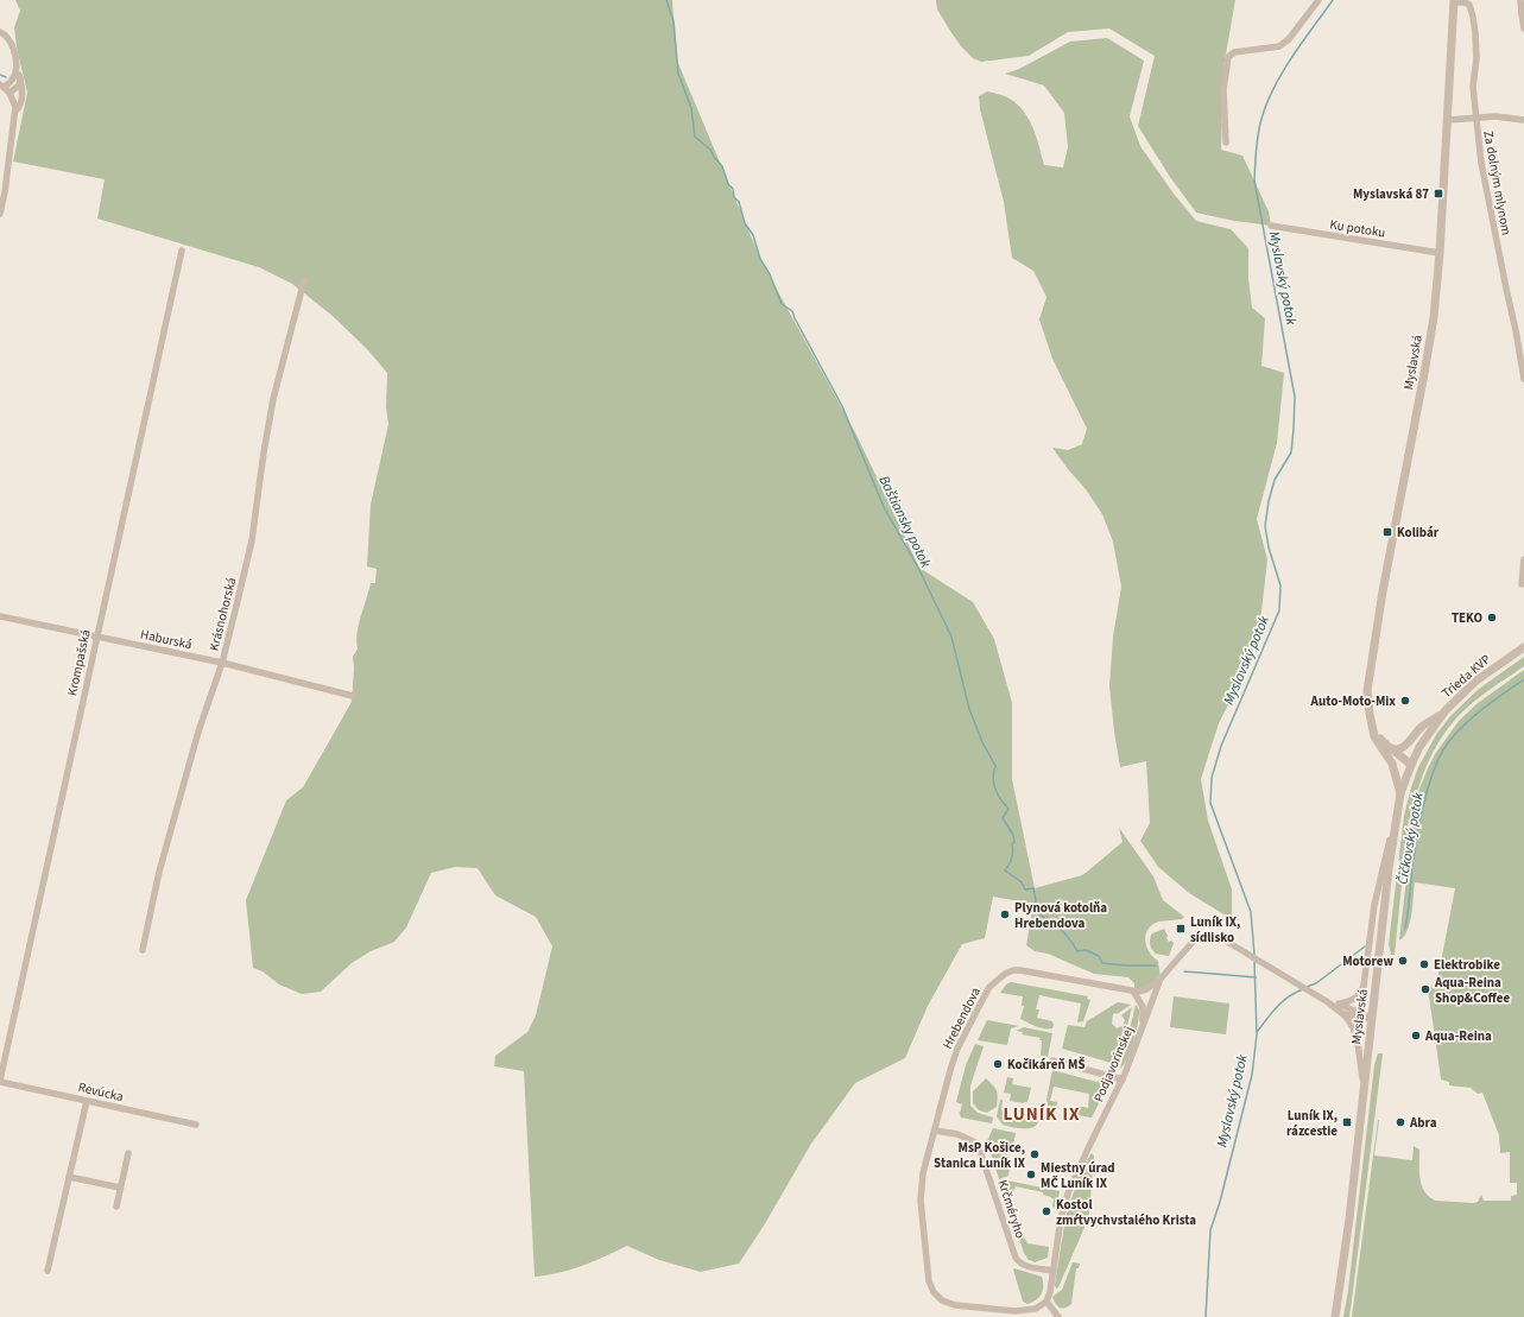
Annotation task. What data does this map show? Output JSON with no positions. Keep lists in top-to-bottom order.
{
  "streets": {
    "street": [
      "Za dolným mlynom",
      "Ku potoku",
      "Myslavská",
      "Krásnohorská",
      "Haburská",
      "Krompašská",
      "Trieda KVP",
      "Hrebendova",
      "Podjavorinskej",
      "Revúcka",
      "Krčméryho"
    ]
  },
  "crossings": [
    ["Za dolným mlynom", "Myslavská"],
    ["Ku potoku", "Myslavská"],
    ["Myslavská", "Trieda KVP"],
    ["Krásnohorská", "Haburská"],
    ["Haburská", "Krompašská"],
    ["Krompašská", "Revúcka"],
    ["Hrebendova", "Podjavorinskej"],
    ["Hrebendova", "Krčméryho"],
    ["Podjavorinskej", "Krčméryho"]
  ],
  "districts": ["LUNÍK IX"],
  "water": ["Myslavský potok", "Baštiansky potok", "Čičkovský potok"],
  "places": {
    "transit": [
      "Myslavská 87",
      "Kolibár",
      "Luník IX, sídlisko",
      "Luník IX, rázcestie"
    ],
    "other": [
      "TEKO",
      "Auto-Moto-Mix",
      "Plynová kotolňa Hrebendova",
      "Motorew",
      "Elektrobike",
      "Aqua-Reina Shop&Coffee",
      "Aqua-Reina",
      "Kočikáreň MŠ",
      "Abra",
      "MsP Košice, Stanica Luník IX",
      "Miestny úrad MČ Luník IX",
      "Kostol zmŕtvychvstalého Krista"
    ]
  }
}
